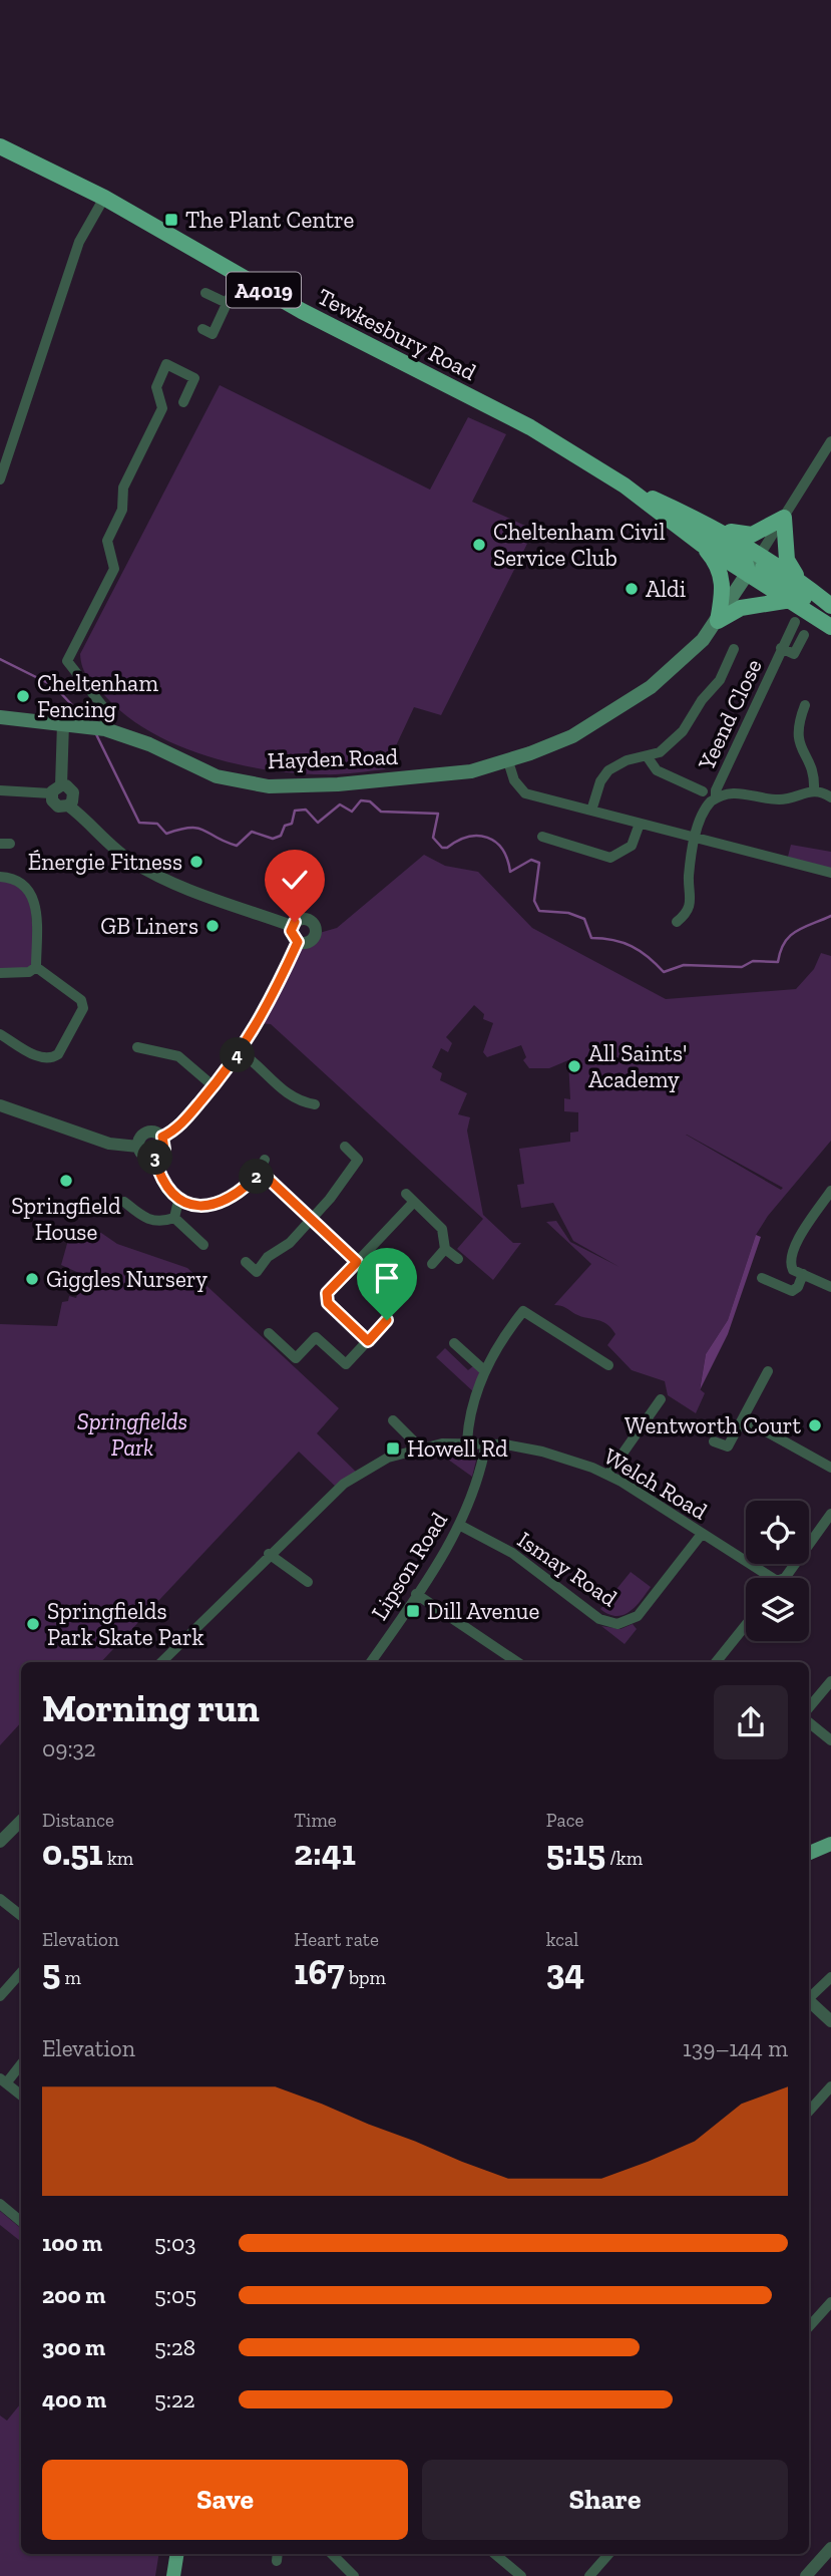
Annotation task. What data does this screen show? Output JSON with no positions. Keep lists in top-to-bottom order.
{
  "streets": {
    "highway": ["A4019", "Tewkesbury Road"],
    "main road": ["Hayden Road"],
    "street": [
      "Yeend Close",
      "Welch Road",
      "Lipson Road",
      "Ismay Road"
    ]
  },
  "crossings": [
    ["Tewkesbury Road", "Hayden Road"],
    ["Welch Road", "Lipson Road"],
    ["Welch Road", "Ismay Road"],
    ["Lipson Road", "Ismay Road"]
  ],
  "parks": ["Springfields Park"],
  "places": {
    "transit": ["The Plant Centre", "Howell Rd", "Dill Avenue"],
    "other": [
      "Cheltenham Civil Service Club",
      "Aldi",
      "Cheltenham Fencing",
      "Énergie Fitness",
      "GB Liners",
      "All Saints' Academy",
      "Springfield House",
      "Giggles Nursery",
      "Wentworth Court",
      "Springfields Park Skate Park"
    ]
  },
  "page": {
    "pins": ["4", "3", "2"],
    "heading": ["Morning run", "09:32"],
    "stats": [
      ["Distance", "0.51 km"],
      ["Time", "2:41"],
      ["Pace", "5:15 /km"],
      ["Elevation", "5 m"],
      ["Heart rate", "167 bpm"],
      ["kcal", "34"]
    ],
    "chart": ["Elevation", "139–144 m"],
    "list": [
      {
        "name": "100 m",
        "note": "5:03"
      },
      {
        "name": "200 m",
        "note": "5:05"
      },
      {
        "name": "300 m",
        "note": "5:28"
      },
      {
        "name": "400 m",
        "note": "5:22"
      }
    ],
    "buttons": ["Save", "Share"]
  }
}
